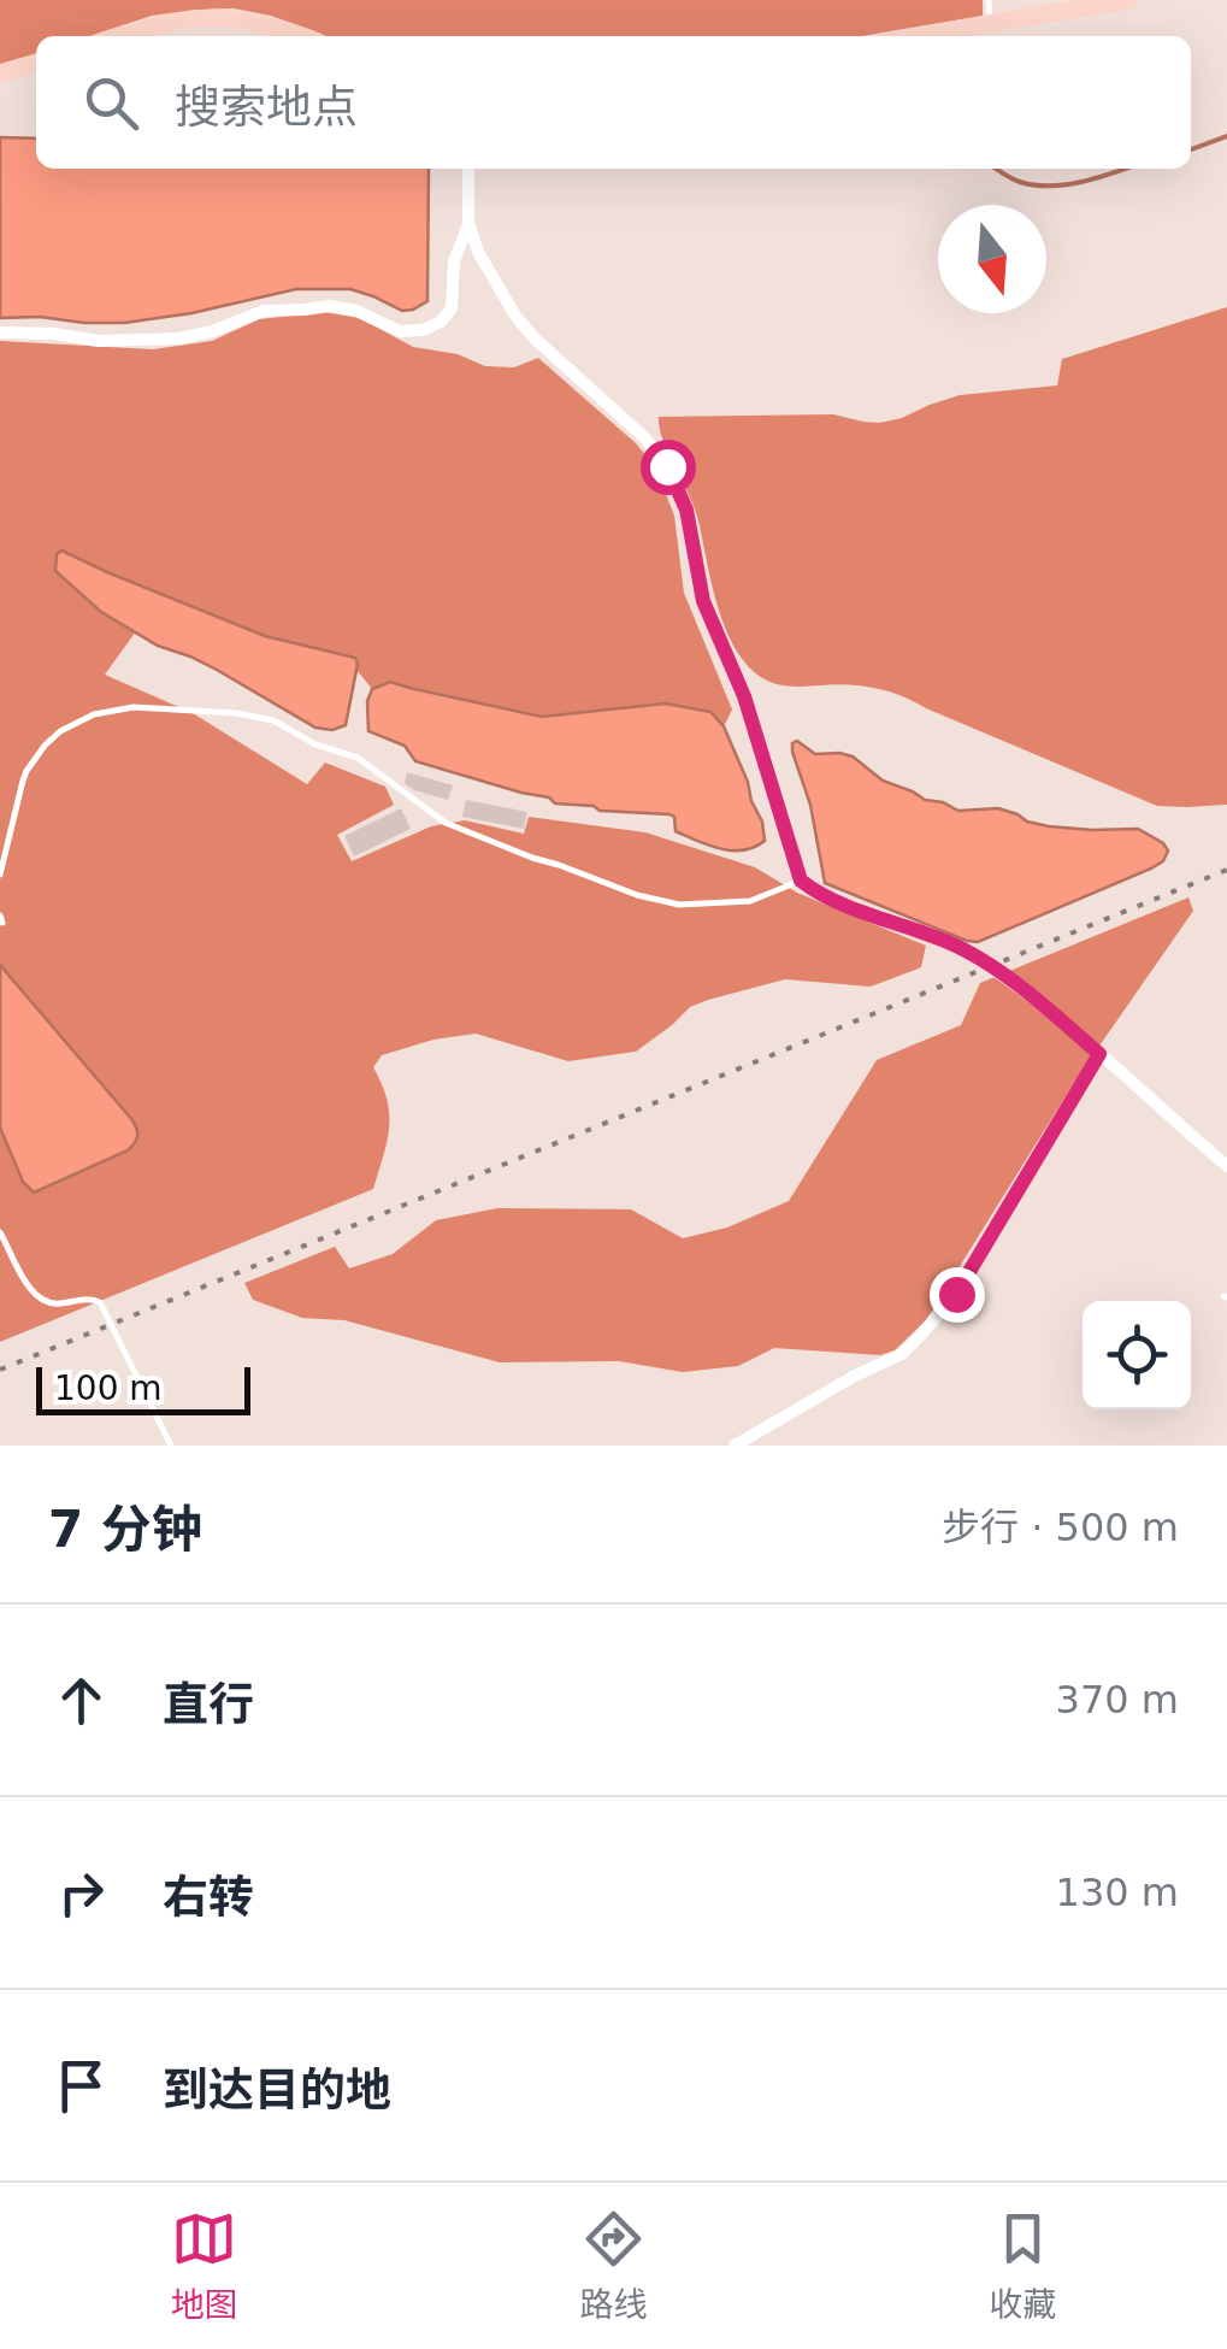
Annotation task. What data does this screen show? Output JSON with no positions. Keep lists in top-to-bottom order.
{
  "scale_bar": "100 m",
  "north": "bottom",
  "page": {
    "search": "搜索地点",
    "scale": "100 m",
    "heading": ["7 分钟", "步行 · 500 m"],
    "list": [
      ["直行", "370 m"],
      ["右转", "130 m"],
      "到达目的地"
    ],
    "nav": ["地图", "路线", "收藏"]
  }
}
